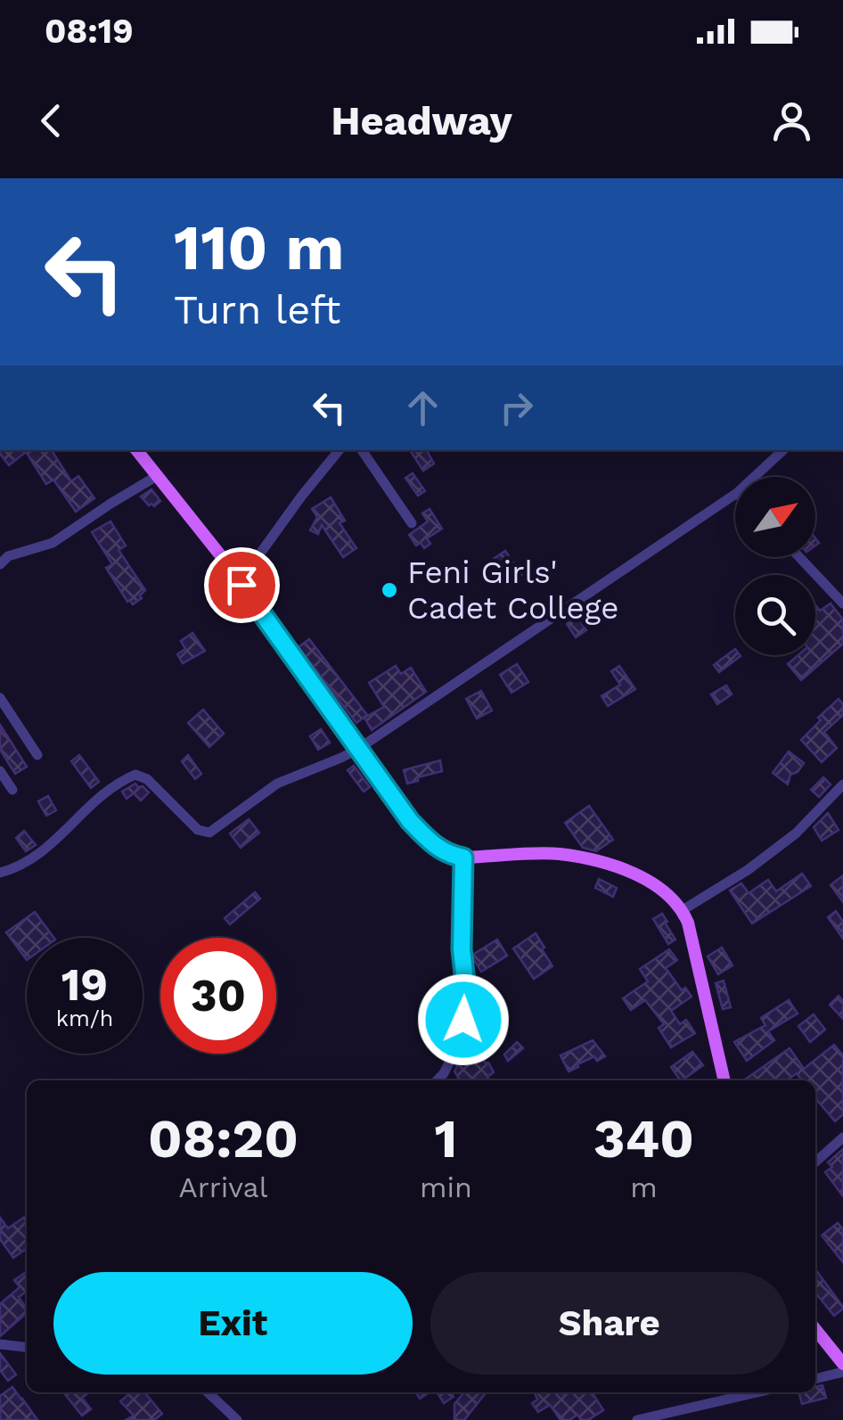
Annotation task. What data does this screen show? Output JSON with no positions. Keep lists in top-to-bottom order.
{
  "places": ["Feni Girls' Cadet College"],
  "north": "top right",
  "page": {
    "status": "08:19",
    "header": "Headway",
    "turn": ["110 m", "Turn left"],
    "speed": "19 km/h",
    "limit": "30",
    "eta": [
      "08:20",
      "Arrival",
      "1",
      "min",
      "340",
      "m"
    ],
    "buttons": ["Exit", "Share"]
  }
}
